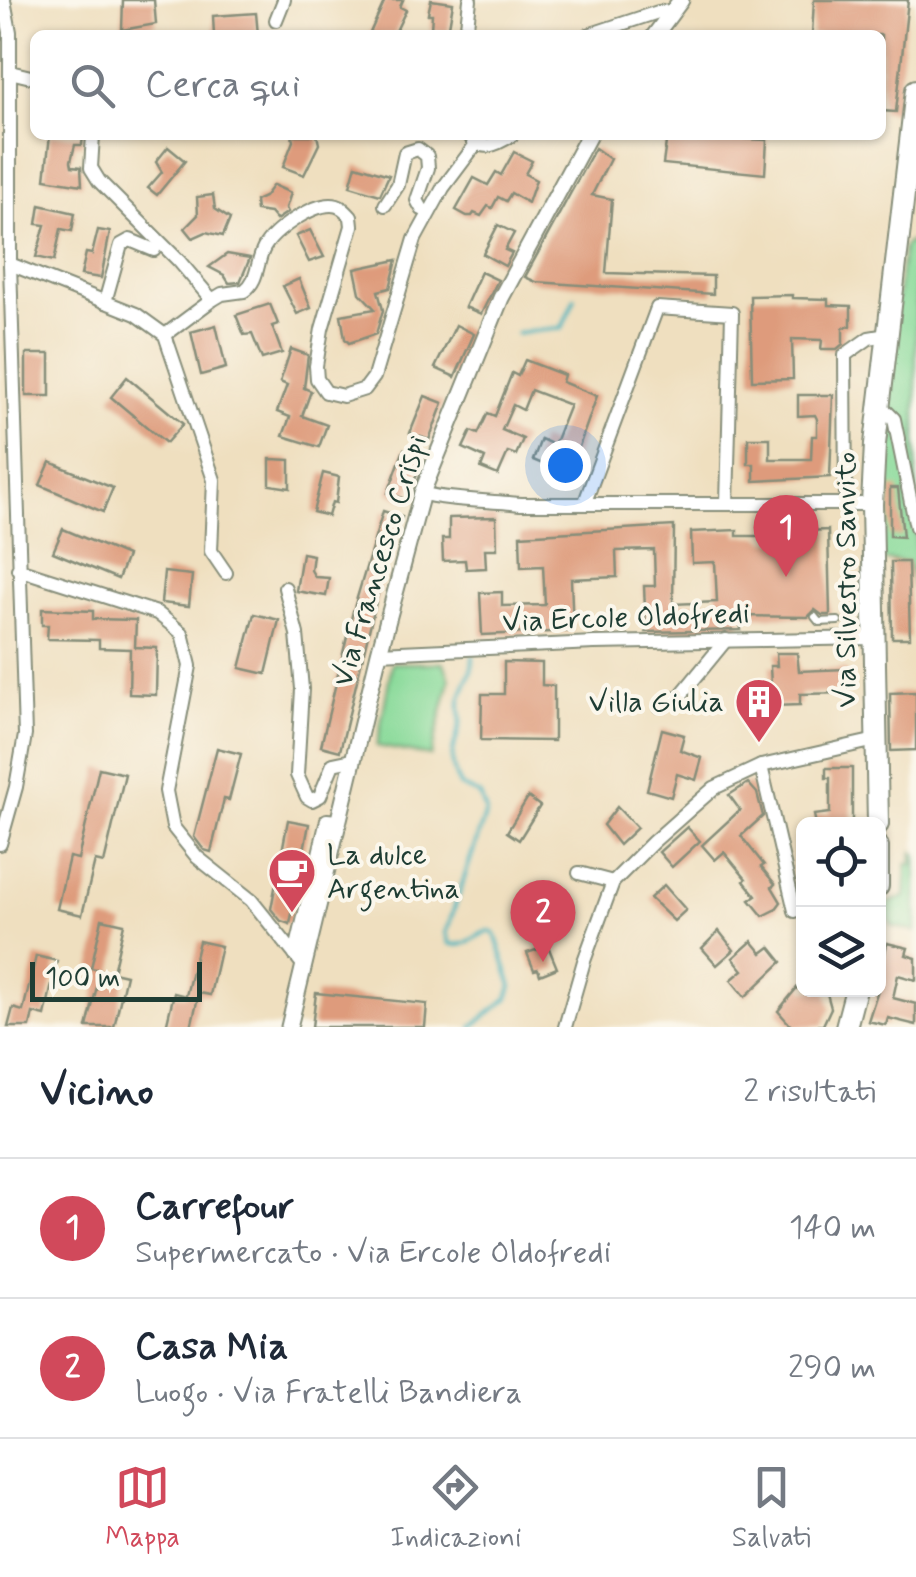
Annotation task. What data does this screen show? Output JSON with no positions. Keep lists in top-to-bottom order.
{
  "streets": {
    "main road": ["Via Silvestro Sanvito"],
    "street": ["Via Francesco Crispi", "Via Ercole Oldofredi"]
  },
  "crossings": [
    ["Via Francesco Crispi", "Via Ercole Oldofredi"],
    ["Via Silvestro Sanvito", "Via Ercole Oldofredi"]
  ],
  "places": {
    "building": ["Villa Giulia"],
    "cafe": ["La dulce Argentina"]
  },
  "scale_bar": "100 m",
  "page": {
    "search": "Cerca qui",
    "pins": ["1", "2"],
    "scale": "100 m",
    "heading": ["Vicino", "2 risultati"],
    "list": [
      {
        "mark": "1",
        "name": "Carrefour",
        "note": "Supermercato · Via Ercole Oldofredi",
        "value": "140 m"
      },
      {
        "mark": "2",
        "name": "Casa Mia",
        "note": "Luogo · Via Fratelli Bandiera",
        "value": "290 m"
      }
    ],
    "nav": ["Mappa", "Indicazioni", "Salvati"]
  }
}
